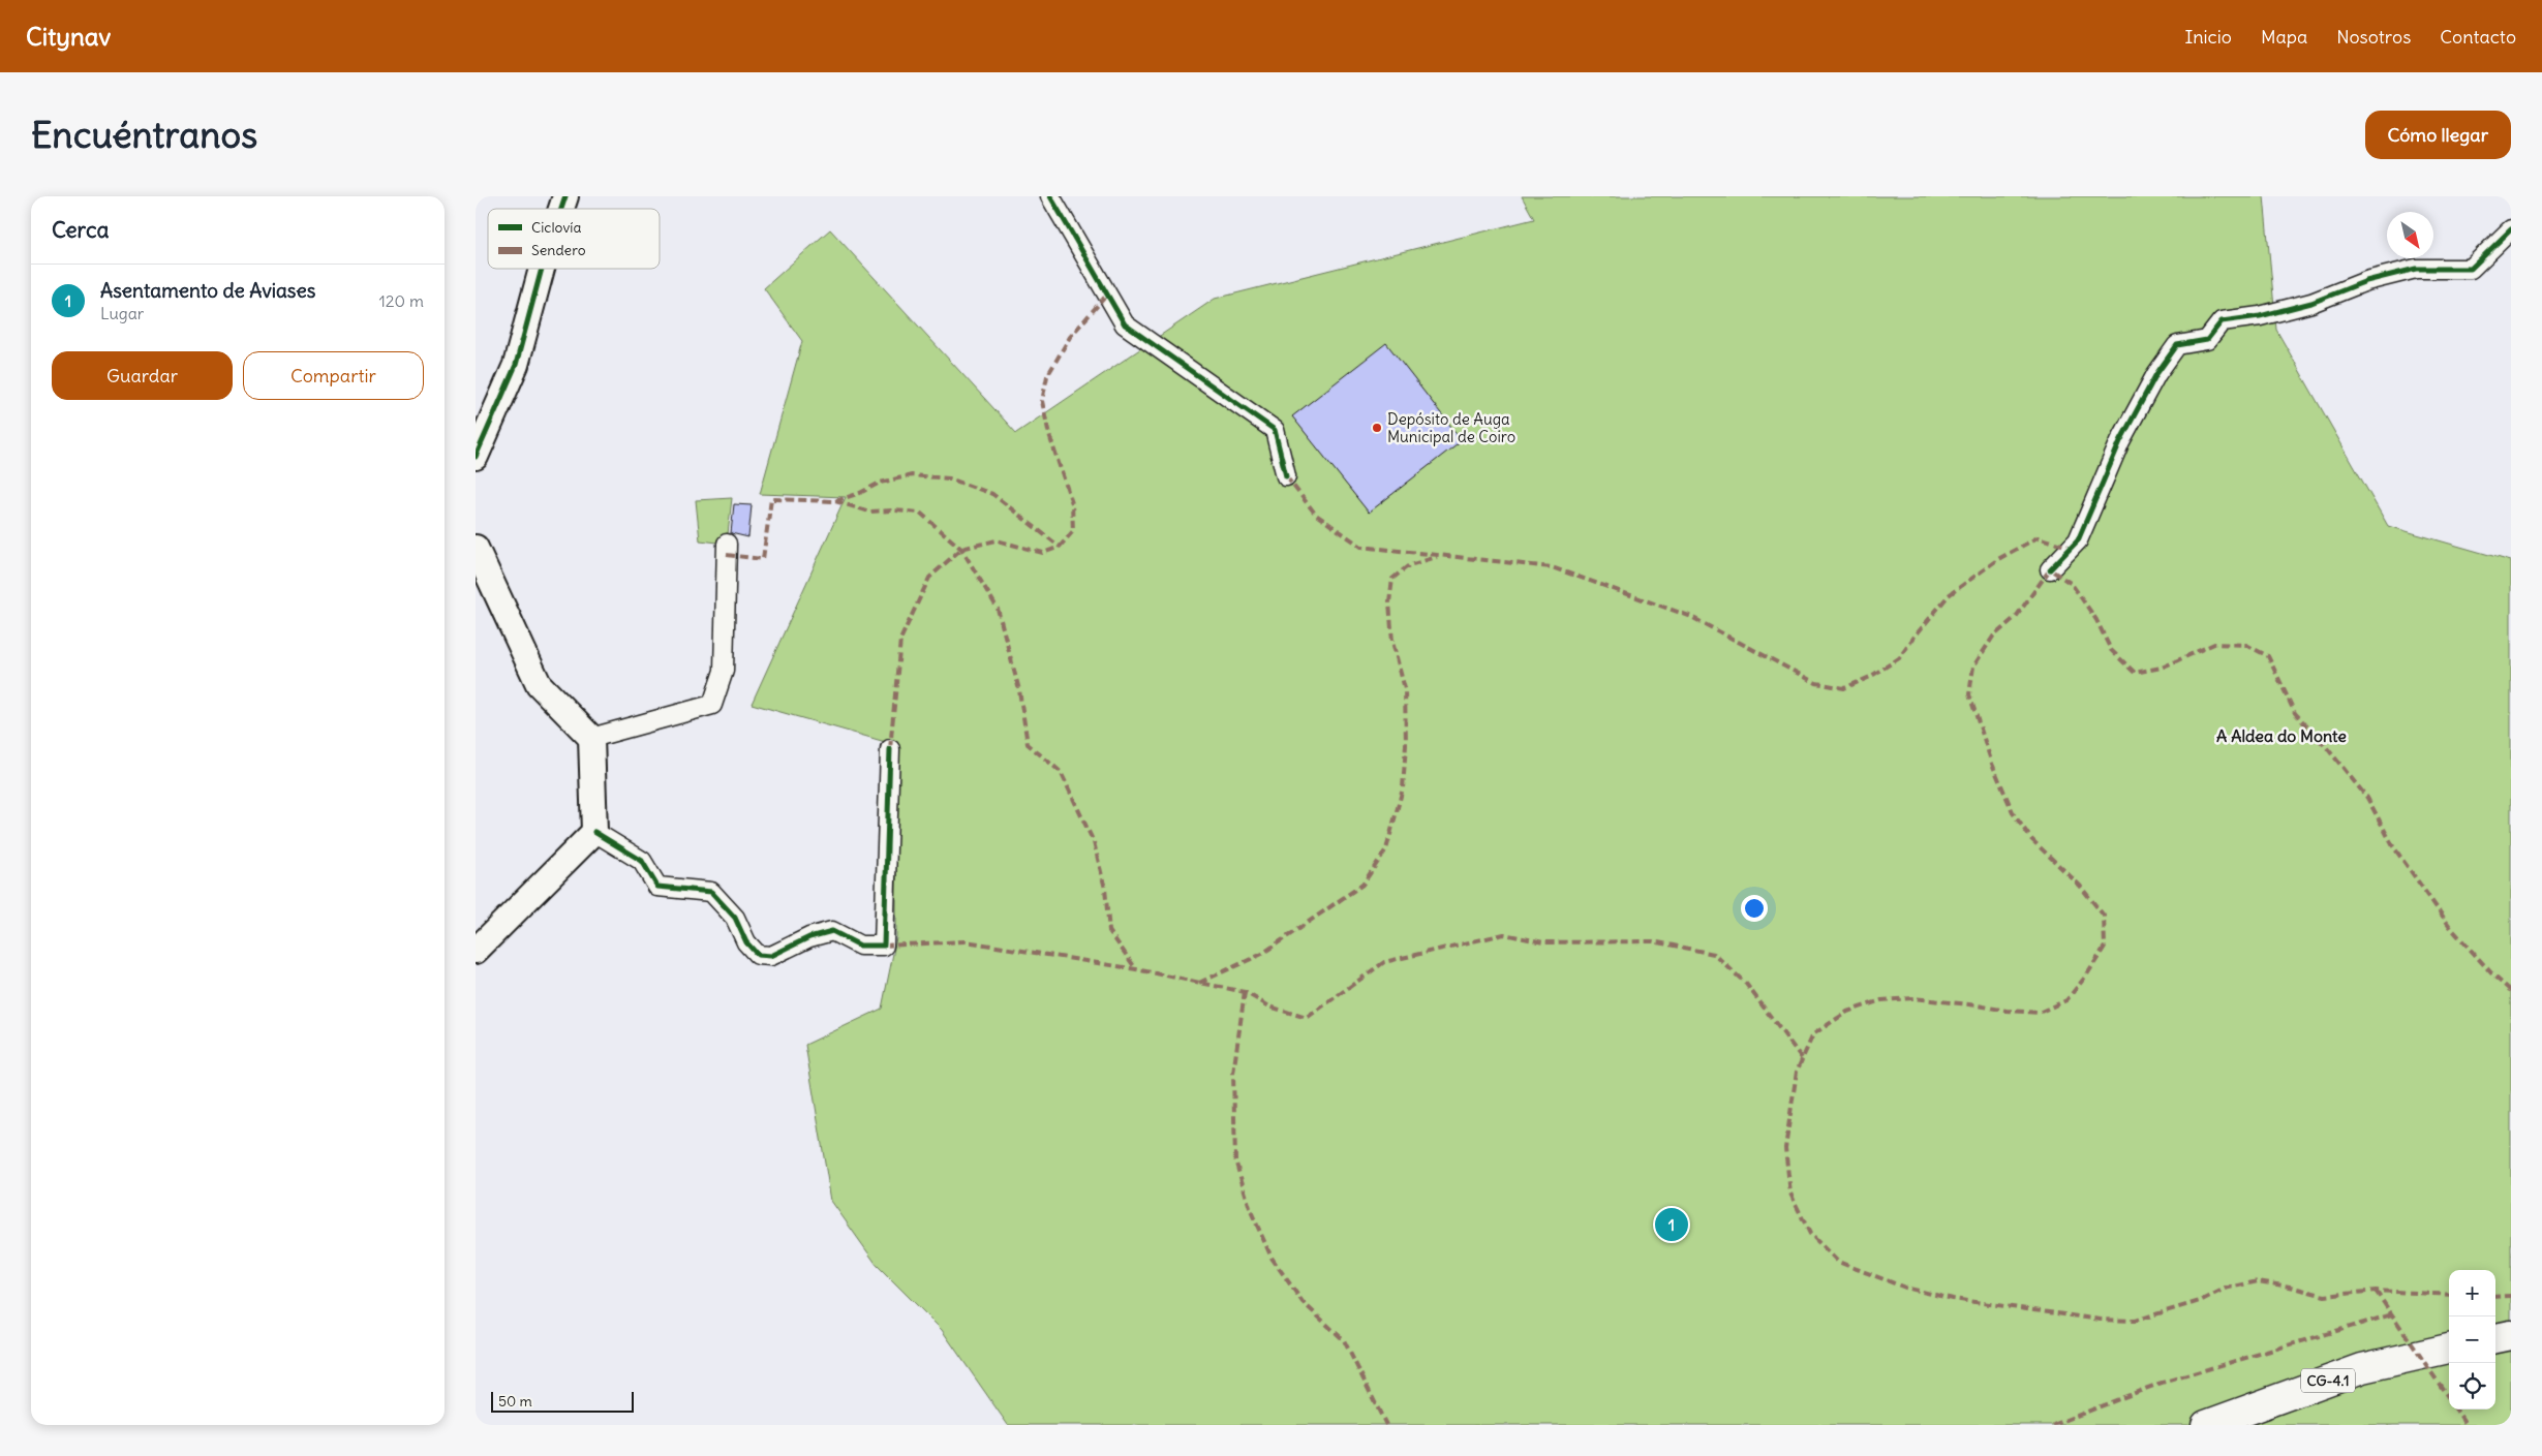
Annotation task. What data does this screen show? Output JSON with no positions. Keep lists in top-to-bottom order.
{
  "streets": {
    "highway": ["CG-4.1"]
  },
  "districts": ["A Aldea do Monte"],
  "places": ["Depósito de Auga Municipal de Coiro"],
  "legend": ["Ciclovía", "Sendero"],
  "scale_bar": "50 m",
  "north": "bottom right",
  "page": {
    "header": "Citynav",
    "nav": [
      "Inicio",
      "Mapa",
      "Nosotros",
      "Contacto"
    ],
    "buttons": [
      "Cómo llegar",
      ["Guardar", "Compartir"]
    ],
    "title": "Encuéntranos",
    "heading": "Cerca",
    "list": [
      {
        "mark": "1",
        "name": "Asentamento de Aviases",
        "note": "Lugar",
        "value": "120 m"
      }
    ],
    "pins": "1",
    "map_buttons": ["+", "−"],
    "scale": "50 m"
  }
}
